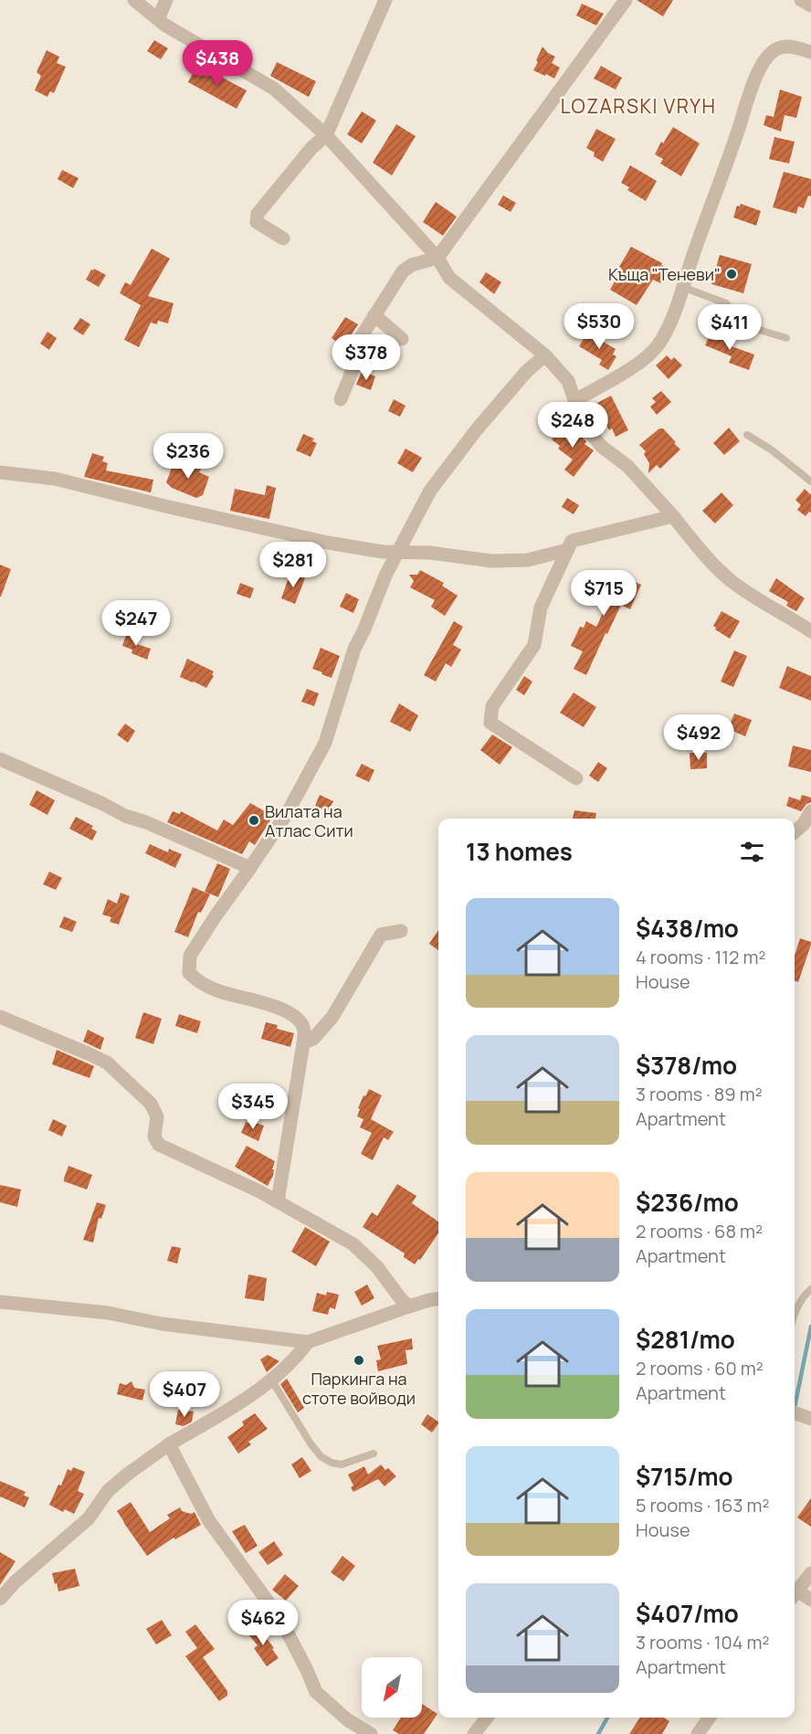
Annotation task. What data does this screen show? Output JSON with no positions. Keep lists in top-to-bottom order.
{
  "districts": ["LOZARSKI VRYH"],
  "places": ["Къща \"Теневи\"", "Вилата на Атлас Сити", "Паркинга на стоте войводи"],
  "north": "bottom left",
  "page": {
    "price": [
      "$438",
      "$530",
      "$411",
      "$378",
      "$248",
      "$236",
      "$281",
      "$715",
      "$247",
      "$492",
      "$345",
      "$407",
      "$462"
    ],
    "heading": "13 homes",
    "list": [
      {
        "name": "$438/mo",
        "note": "4 rooms · 112 m² · House"
      },
      {
        "name": "$378/mo",
        "note": "3 rooms · 89 m² · Apartment"
      },
      {
        "name": "$236/mo",
        "note": "2 rooms · 68 m² · Apartment"
      },
      {
        "name": "$281/mo",
        "note": "2 rooms · 60 m² · Apartment"
      },
      {
        "name": "$715/mo",
        "note": "5 rooms · 163 m² · House"
      },
      {
        "name": "$407/mo",
        "note": "3 rooms · 104 m² · Apartment"
      }
    ]
  }
}
